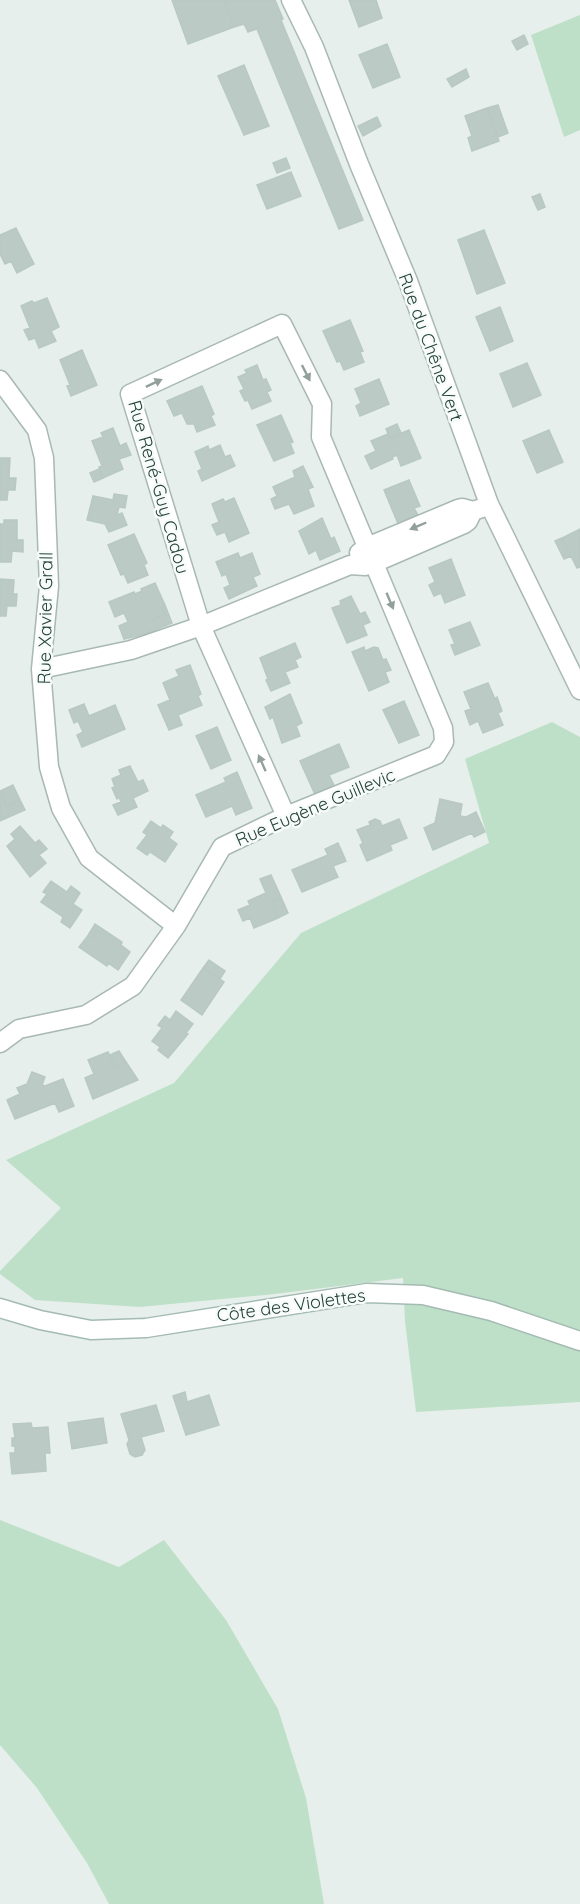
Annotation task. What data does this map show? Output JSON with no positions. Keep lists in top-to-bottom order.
{
  "streets": {
    "street": [
      "Rue du Chêne Vert",
      "Rue René-Guy Cadou",
      "Rue Xavier Grall",
      "Rue Eugène Guillevic",
      "Côte des Violettes"
    ]
  },
  "crossings": [
    ["Rue René-Guy Cadou", "Rue Eugène Guillevic"],
    ["Rue Xavier Grall", "Rue Eugène Guillevic"]
  ]
}
